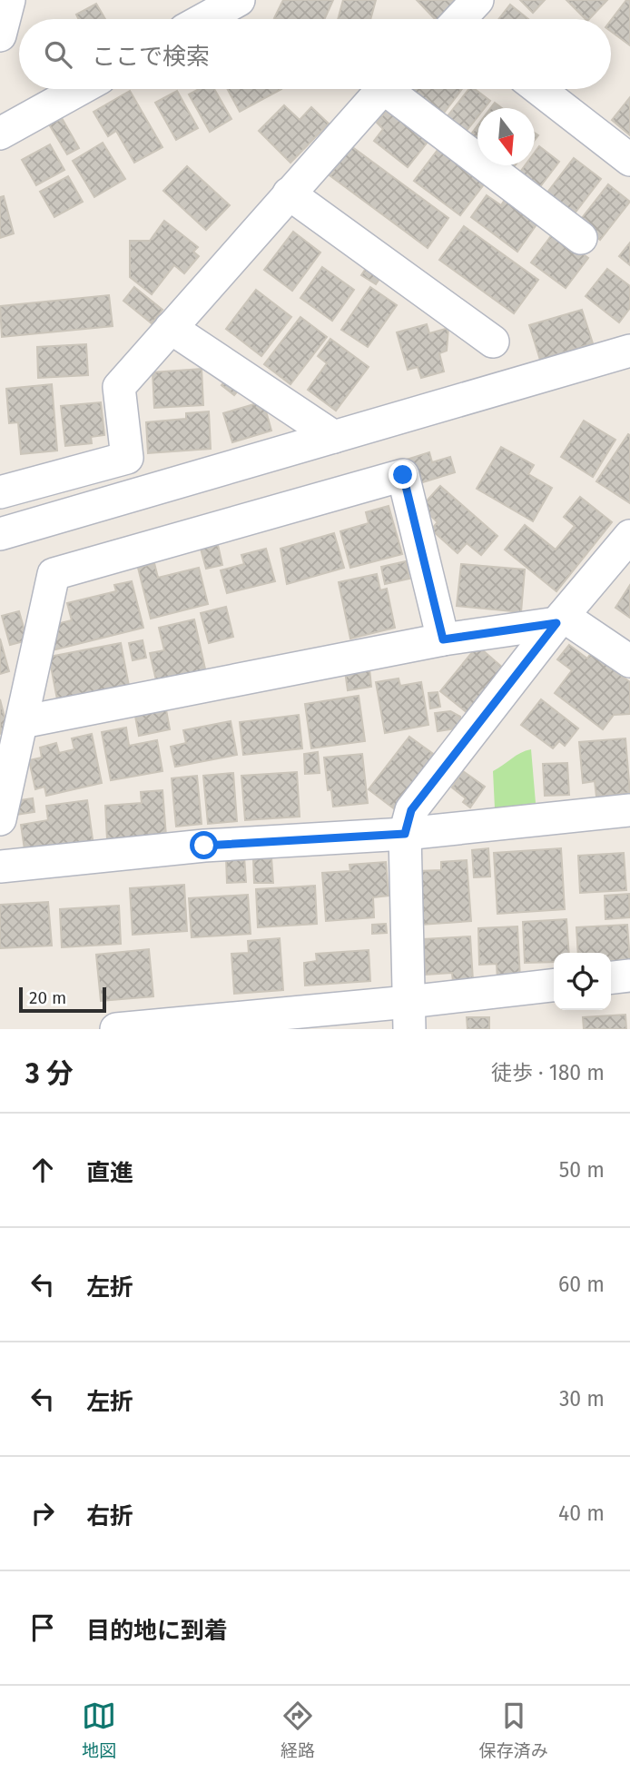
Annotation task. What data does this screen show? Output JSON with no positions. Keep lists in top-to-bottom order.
{
  "scale_bar": "20 m",
  "north": "bottom",
  "page": {
    "search": "ここで検索",
    "scale": "20 m",
    "heading": ["3 分", "徒歩 · 180 m"],
    "list": [
      ["直進", "50 m"],
      ["左折", "60 m"],
      ["左折", "30 m"],
      ["右折", "40 m"],
      "目的地に到着"
    ],
    "nav": ["地図", "経路", "保存済み"]
  }
}
